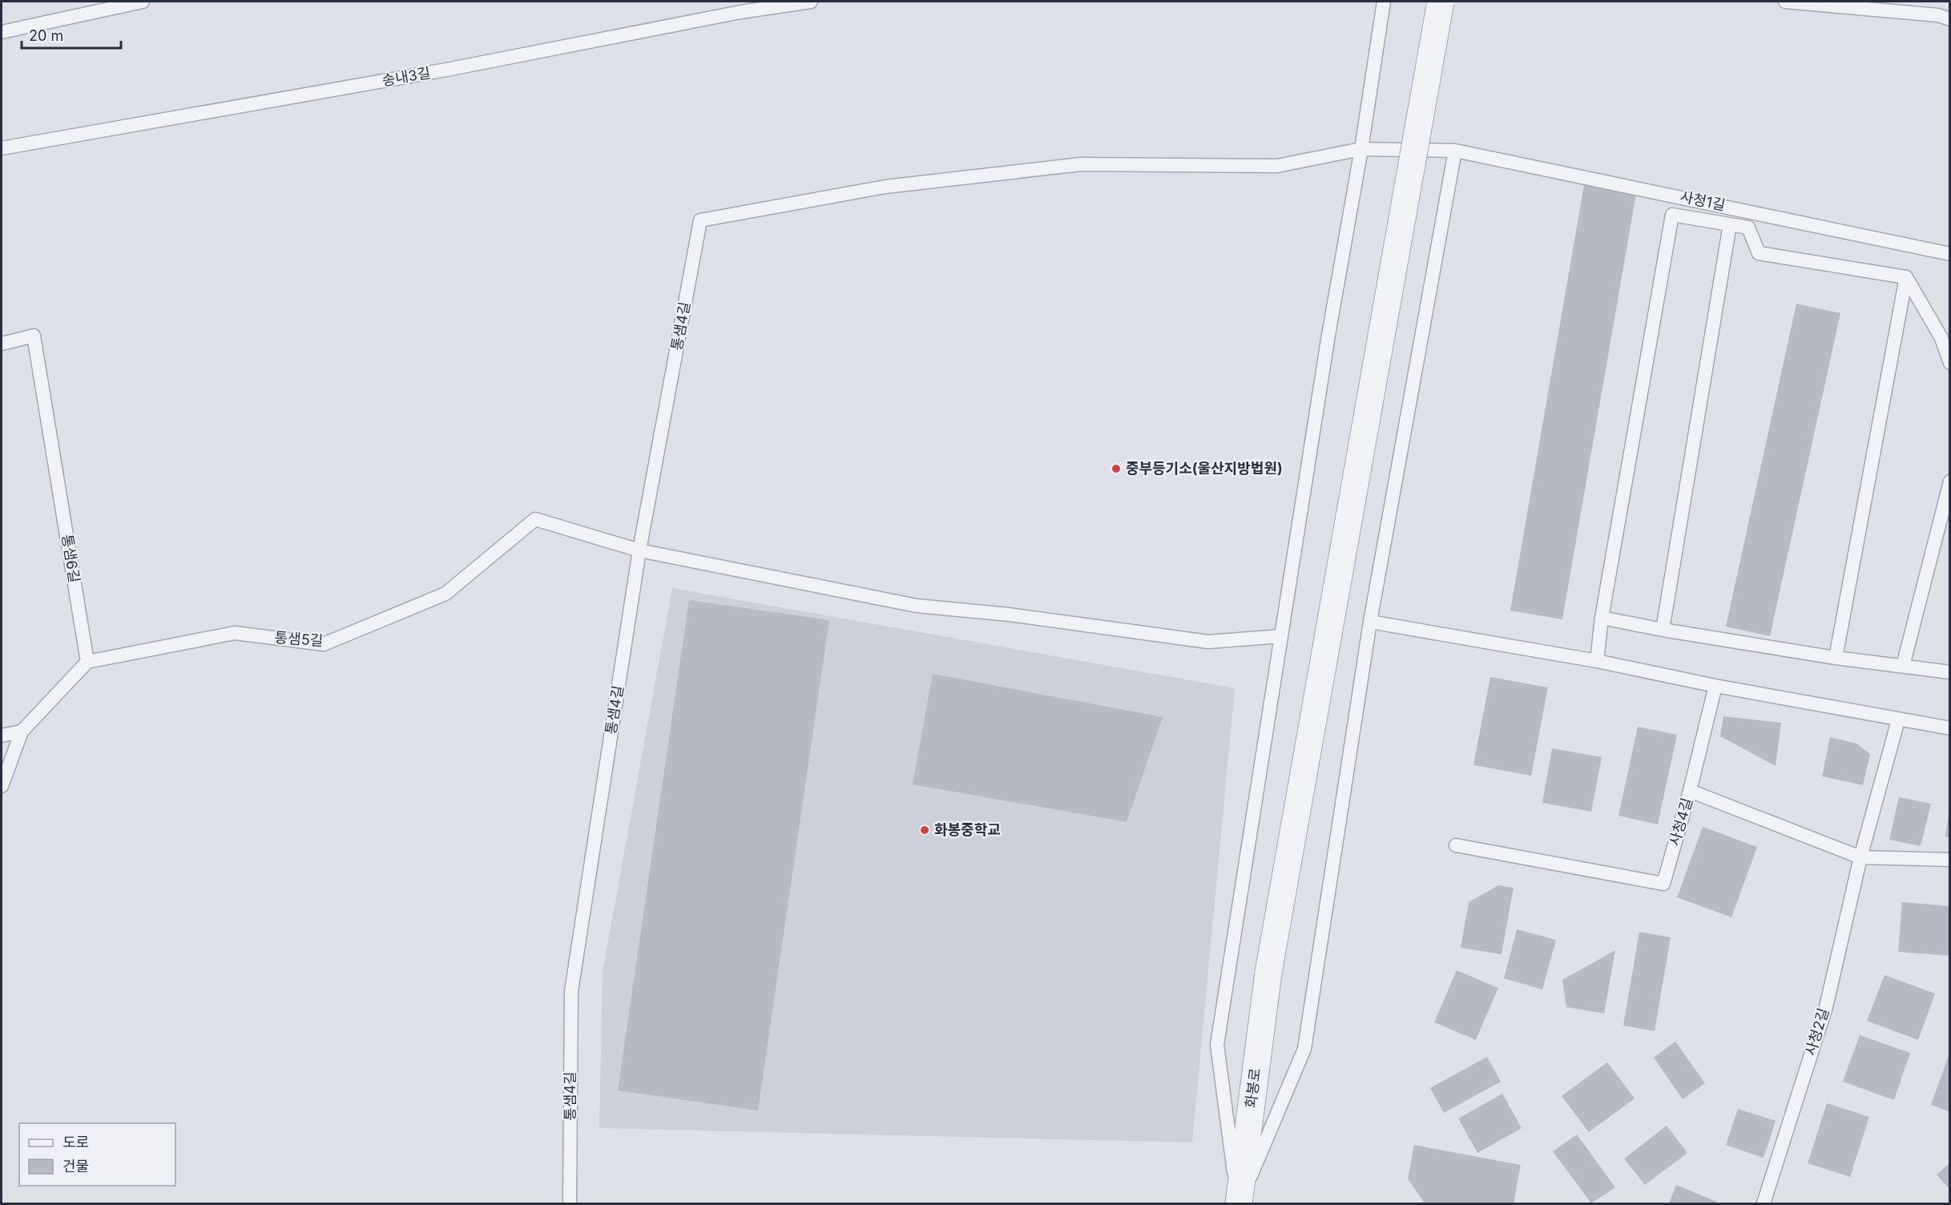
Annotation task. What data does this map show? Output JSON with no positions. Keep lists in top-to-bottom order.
{
  "streets": {
    "street": ["화봉로"],
    "lane": [
      "송내3길",
      "사청1길",
      "통샘4길",
      "통샘6길",
      "통샘5길",
      "사청4길",
      "사청2길"
    ]
  },
  "crossings": [
    ["사청1길", "통샘4길"],
    ["통샘4길", "통샘5길"],
    ["통샘6길", "통샘5길"],
    ["사청4길", "사청2길"]
  ],
  "places": ["중부등기소(울산지방법원)", "화봉중학교"],
  "legend": ["도로", "건물"],
  "scale_bar": "20 m"
}
